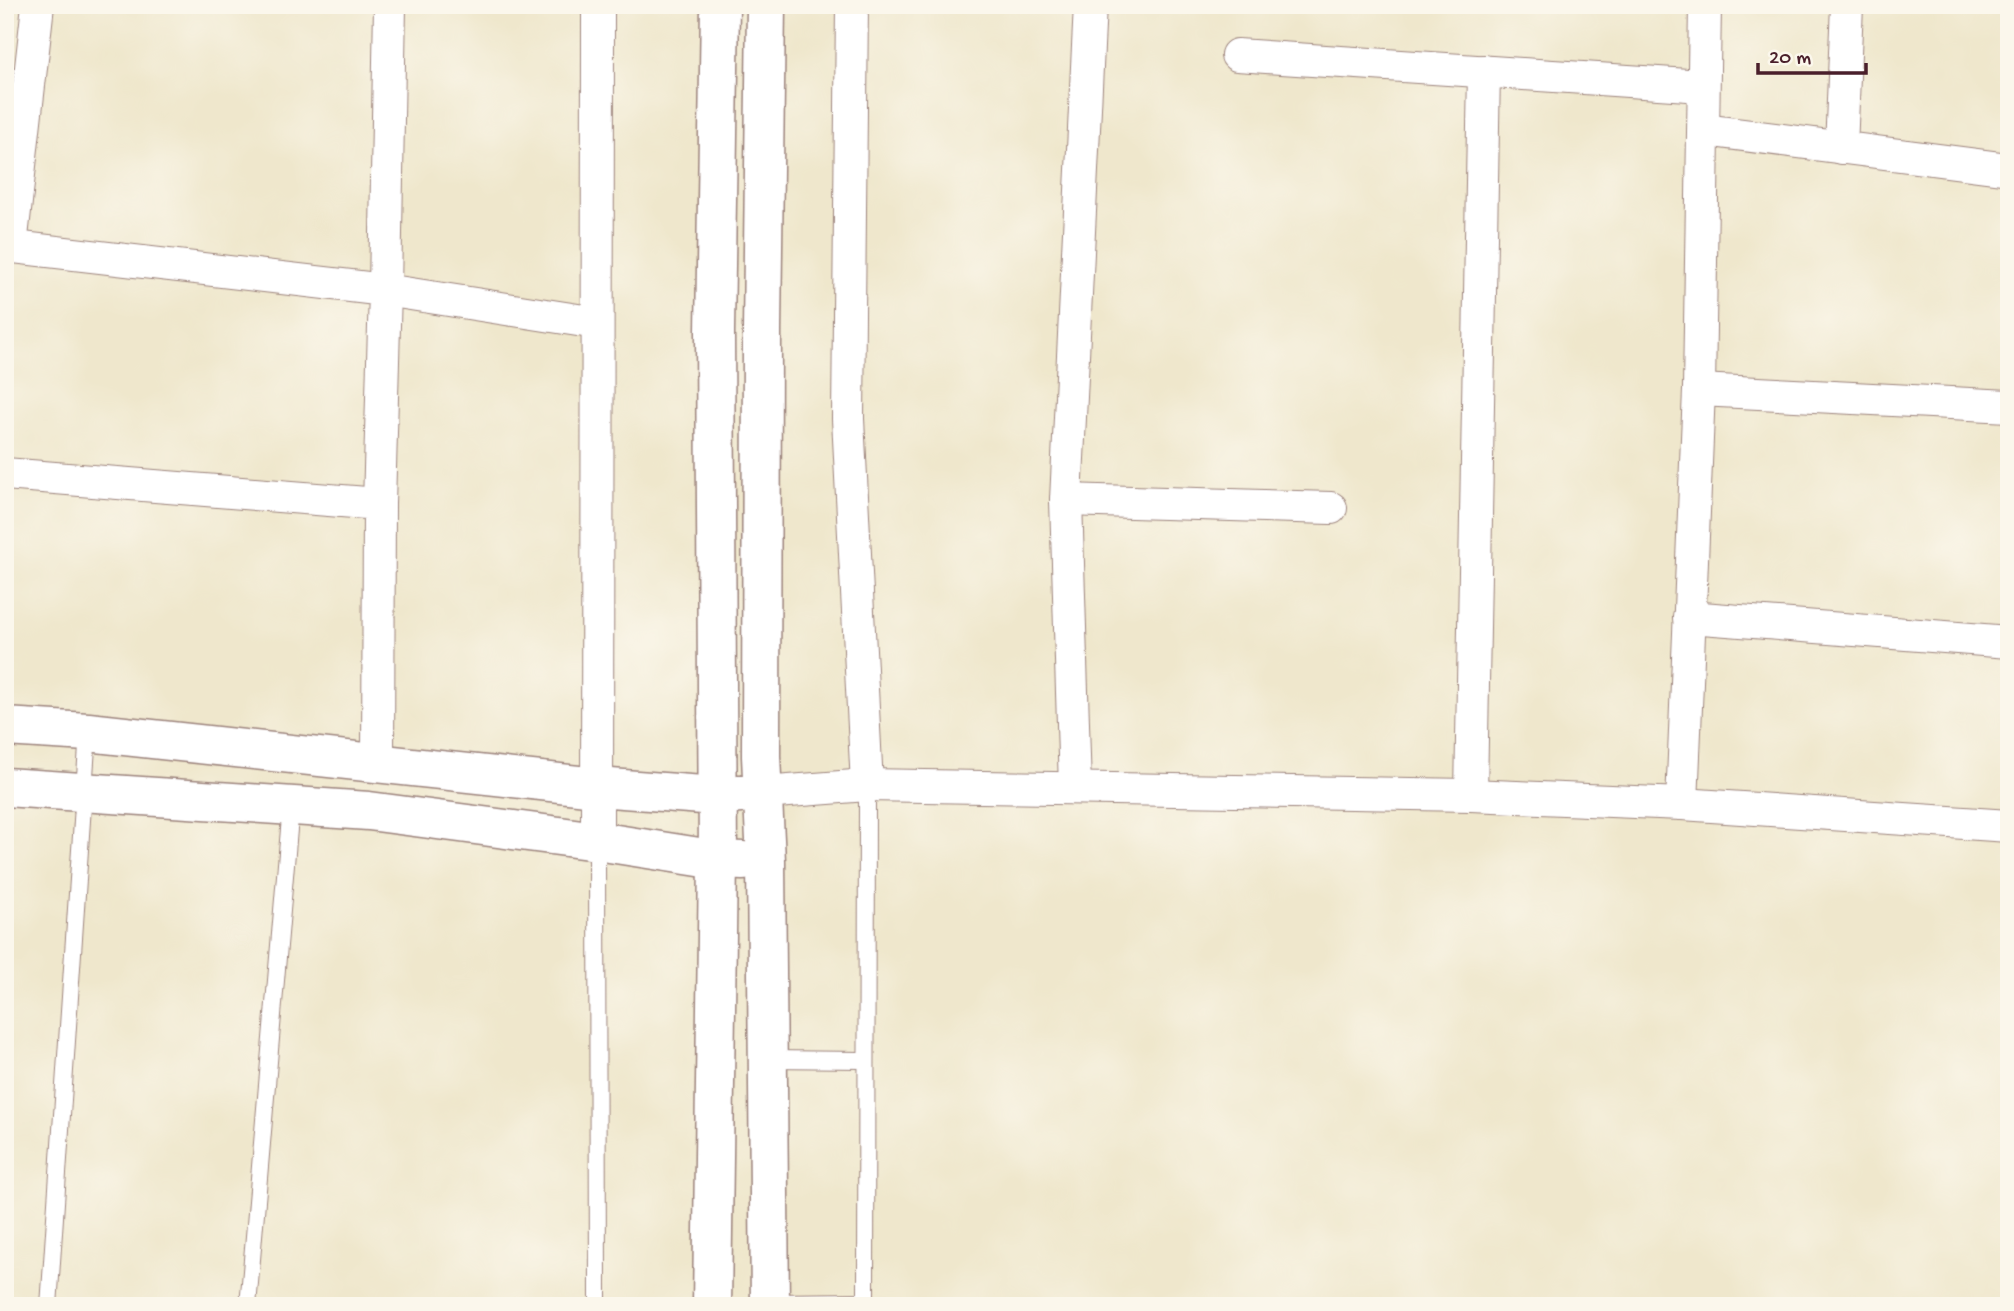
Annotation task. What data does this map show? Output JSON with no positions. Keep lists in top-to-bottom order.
{
  "scale_bar": "20 m"
}
